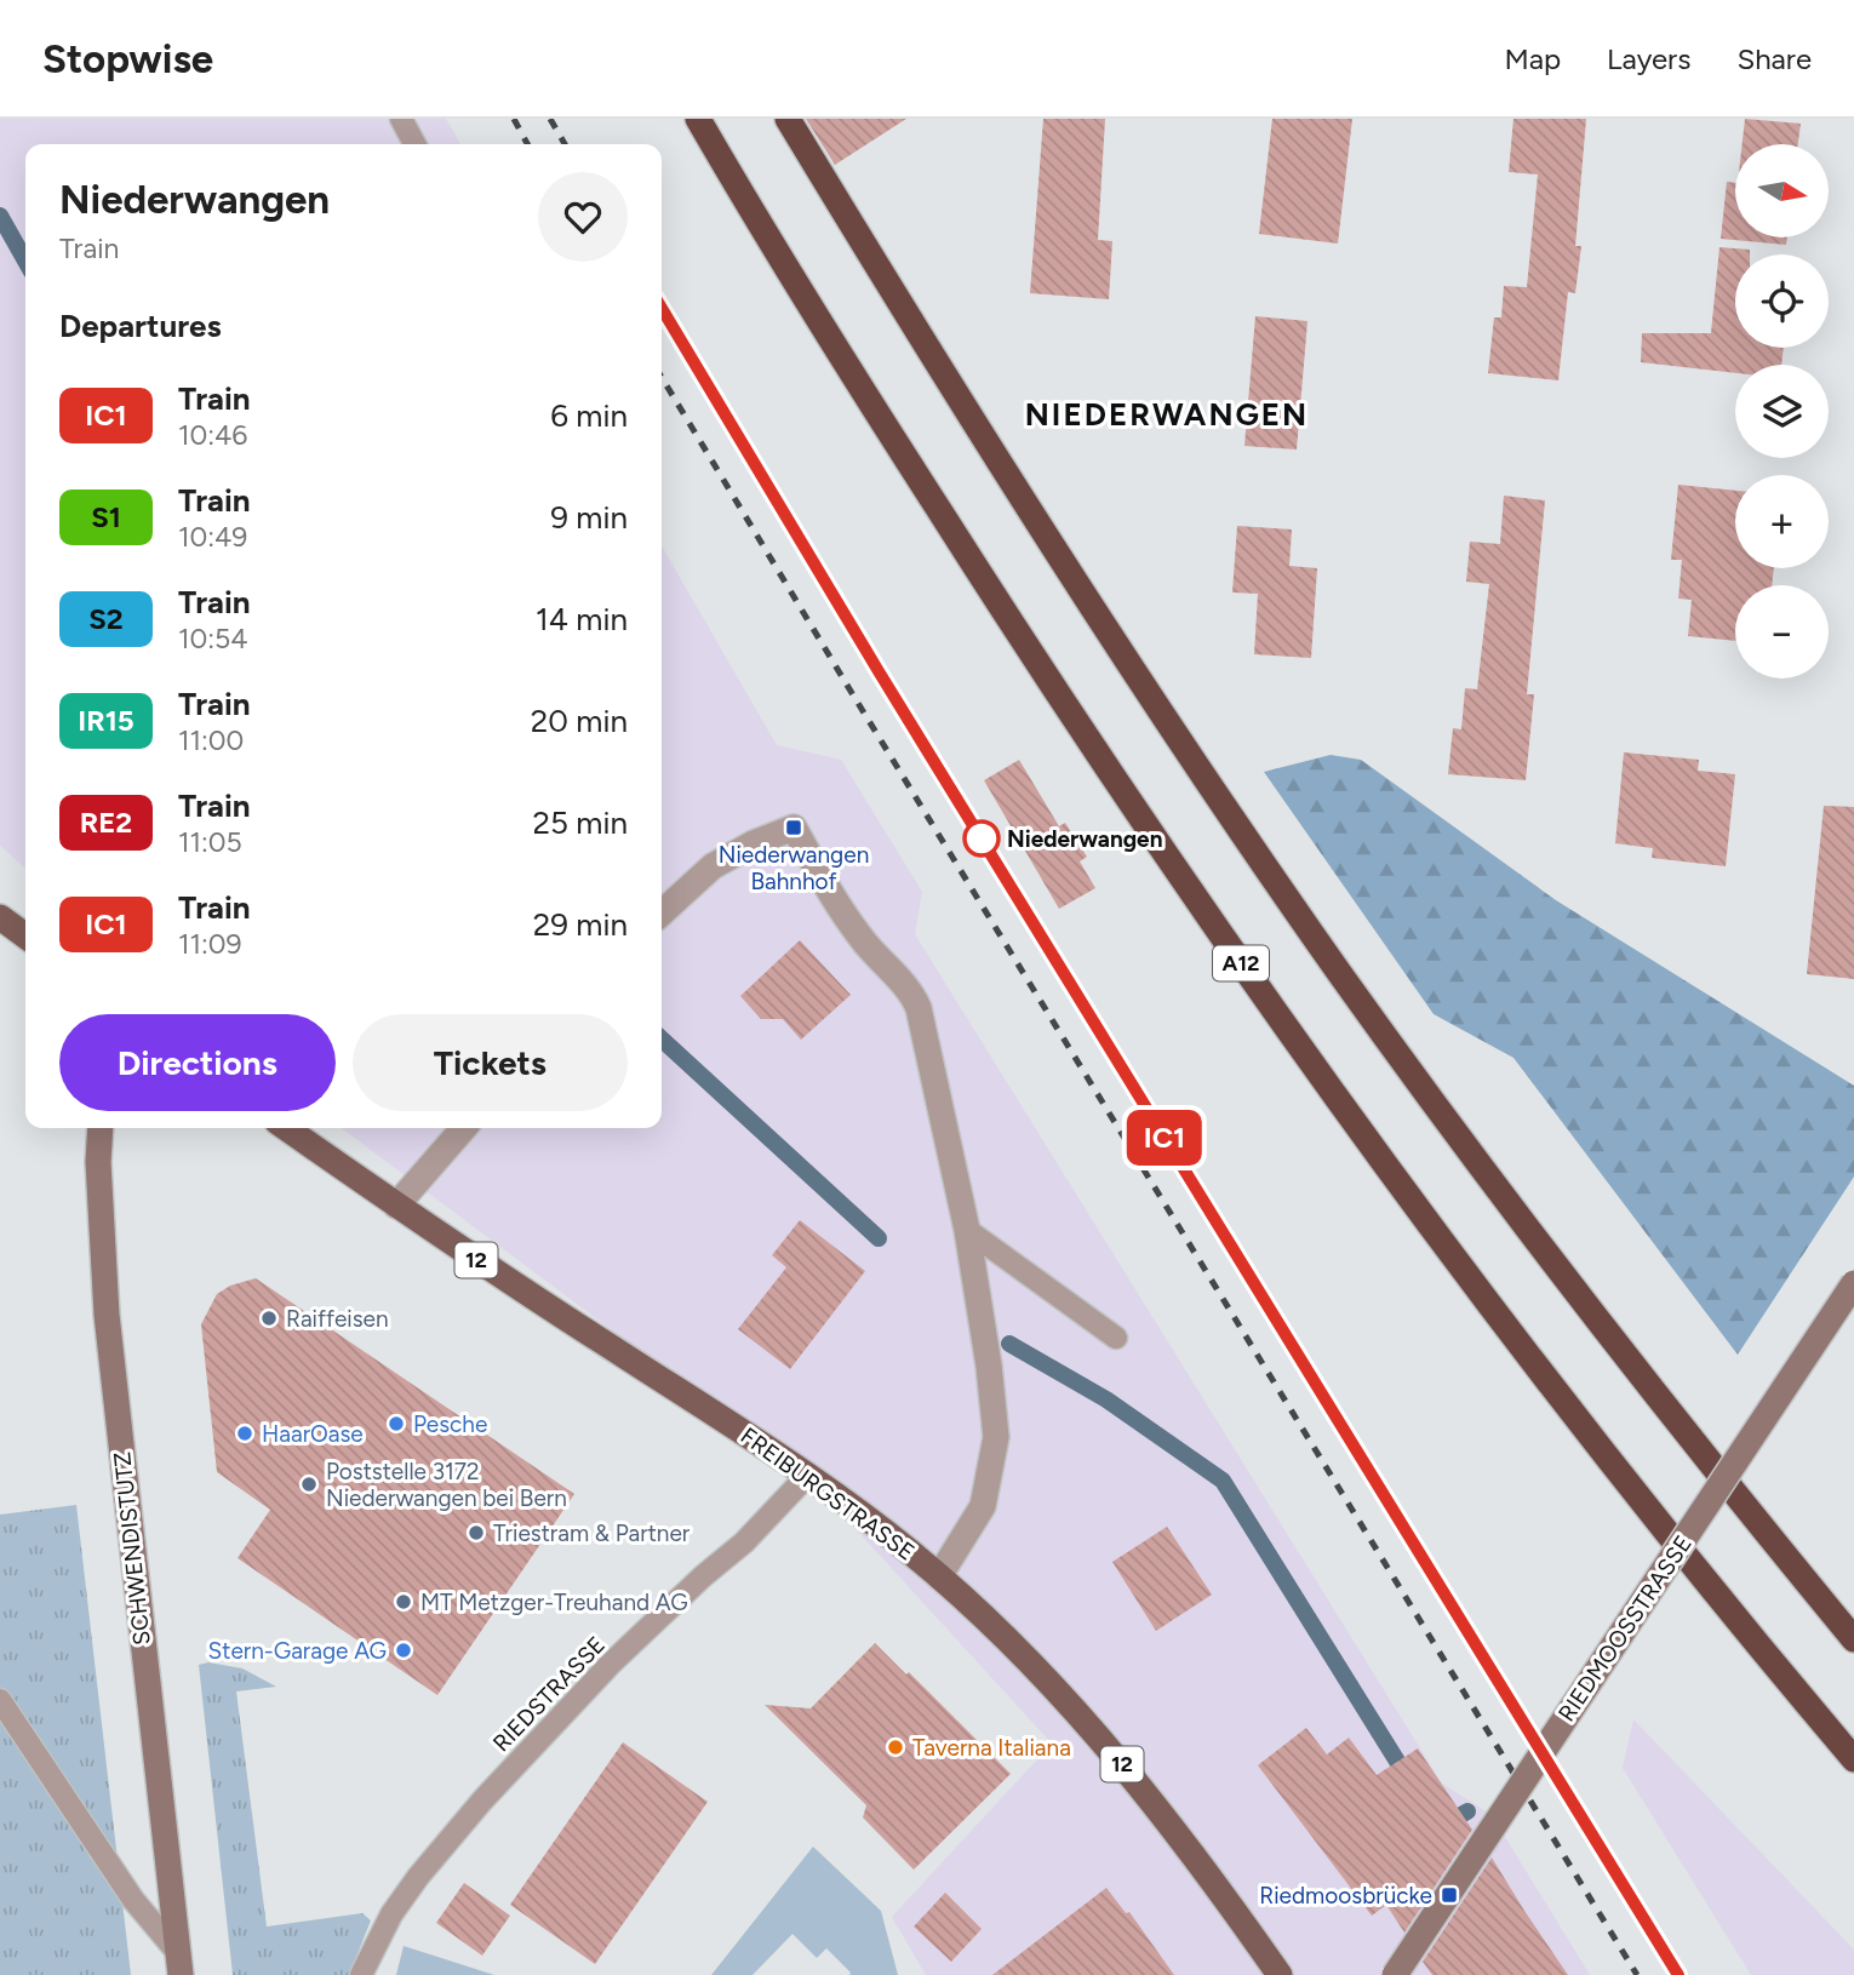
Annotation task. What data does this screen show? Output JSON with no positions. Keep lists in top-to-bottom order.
{
  "streets": {
    "highway": ["A12"],
    "main road": [
      "12",
      "FREIBURGSTRASSE",
      "SCHWENDISTUTZ",
      "RIEDMOOSSTRASSE"
    ],
    "lane": ["RIEDSTRASSE"]
  },
  "crossings": [
    ["FREIBURGSTRASSE", "RIEDSTRASSE"]
  ],
  "districts": ["NIEDERWANGEN"],
  "places": {
    "transit": ["Niederwangen Bahnhof", "Riedmoosbrücke"],
    "other": [
      "Niederwangen",
      "Raiffeisen",
      "Pesche",
      "HaarOase",
      "Poststelle 3172 Niederwangen bei Bern",
      "Triestram & Partner",
      "MT Metzger-Treuhand AG",
      "Stern-Garage AG",
      "Taverna Italiana"
    ]
  },
  "north": "right",
  "page": {
    "header": "Stopwise",
    "nav": ["Map", "Layers", "Share"],
    "on_map": "IC1",
    "map_buttons": ["+", "−"],
    "heading": [
      ["Niederwangen", "Train"],
      "Departures"
    ],
    "list": [
      {
        "mark": "IC1",
        "name": "Train",
        "note": "10:46",
        "value": "6 min"
      },
      {
        "mark": "S1",
        "name": "Train",
        "note": "10:49",
        "value": "9 min"
      },
      {
        "mark": "S2",
        "name": "Train",
        "note": "10:54",
        "value": "14 min"
      },
      {
        "mark": "IR15",
        "name": "Train",
        "note": "11:00",
        "value": "20 min"
      },
      {
        "mark": "RE2",
        "name": "Train",
        "note": "11:05",
        "value": "25 min"
      },
      {
        "mark": "IC1",
        "name": "Train",
        "note": "11:09",
        "value": "29 min"
      }
    ],
    "buttons": ["Directions", "Tickets"]
  }
}
